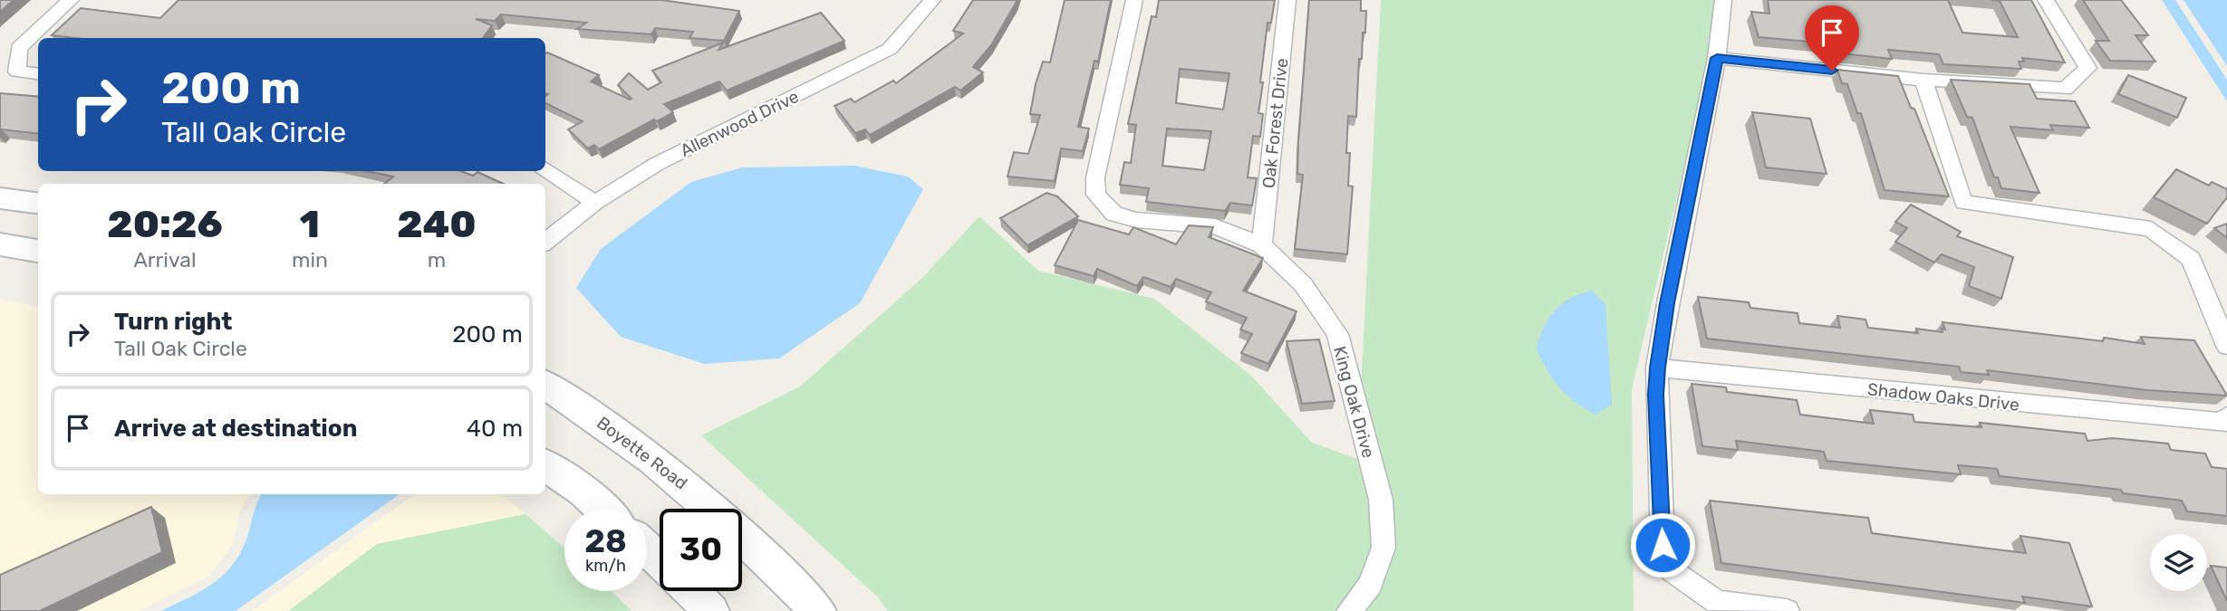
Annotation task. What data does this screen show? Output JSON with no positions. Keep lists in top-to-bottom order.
{
  "streets": {
    "main road": ["Boyette Road"],
    "street": [
      "Allenwood Drive",
      "Oak Forest Drive",
      "Shadow Oaks Drive",
      "King Oak Drive"
    ]
  },
  "crossings": [
    ["Oak Forest Drive", "King Oak Drive"]
  ],
  "page": {
    "turn": ["200 m", "Tall Oak Circle"],
    "eta": [
      "20:26",
      "Arrival",
      "1",
      "min",
      "240",
      "m"
    ],
    "list": [
      {
        "name": "Turn right",
        "note": "Tall Oak Circle",
        "value": "200 m"
      },
      {
        "name": "Arrive at destination",
        "value": "40 m"
      }
    ],
    "speed": "28 km/h",
    "limit": "30"
  }
}
